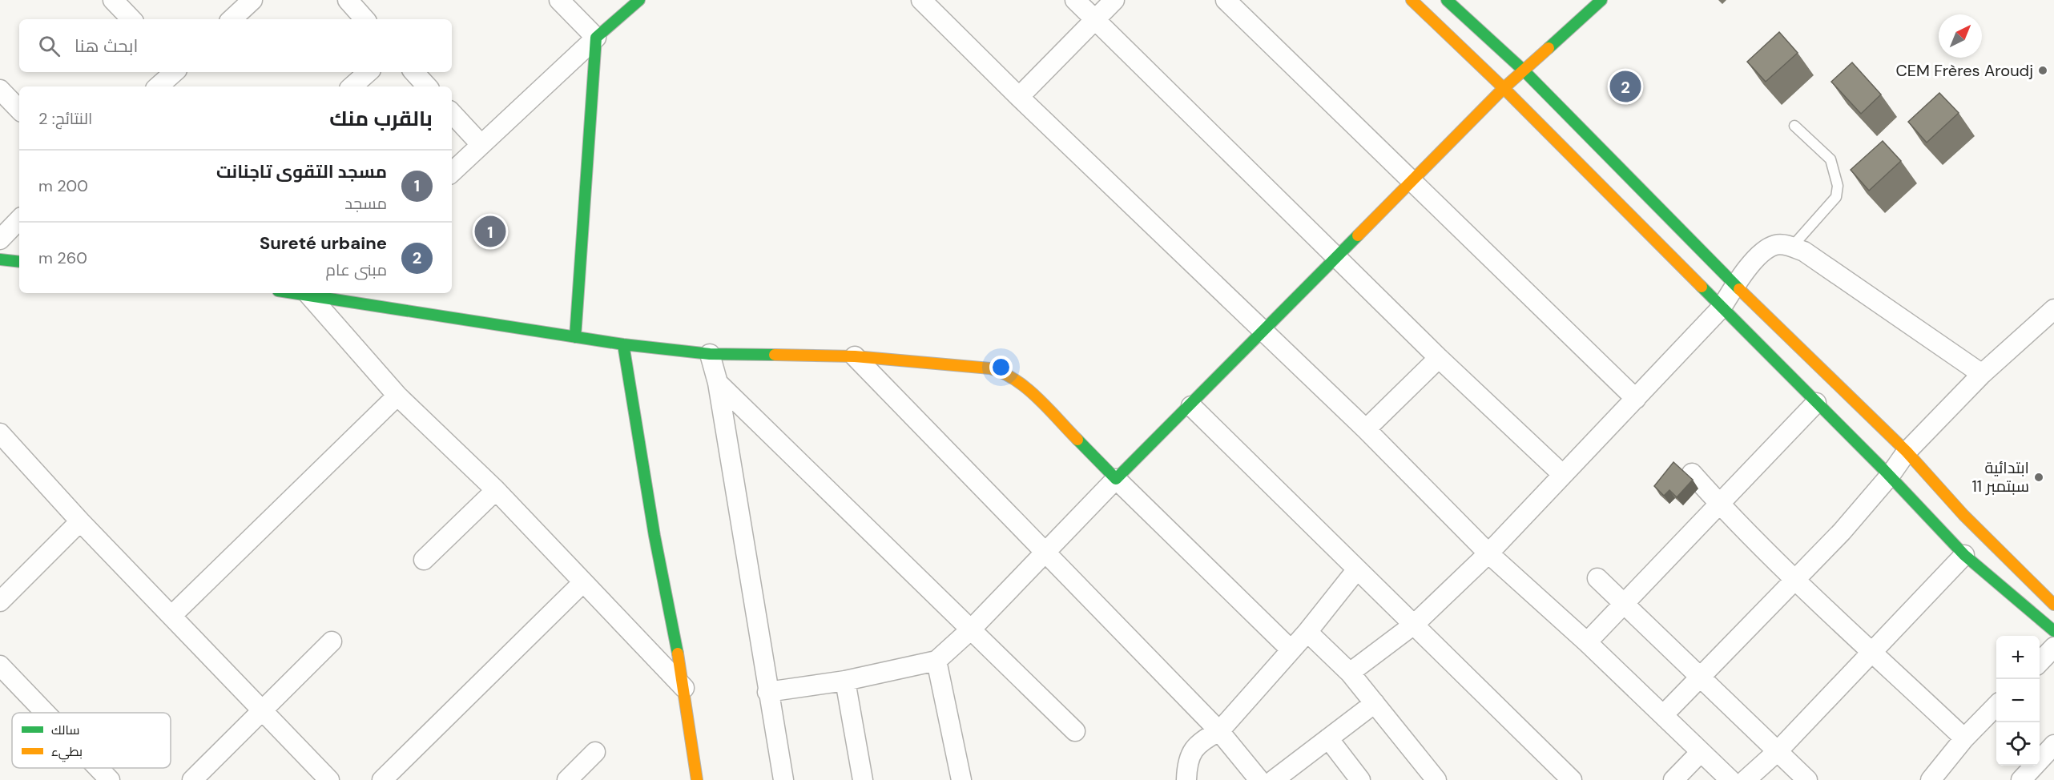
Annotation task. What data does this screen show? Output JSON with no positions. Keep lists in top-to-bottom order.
{
  "places": ["CEM Frères Aroudj", "ابتدائية 11 سبتمبر"],
  "legend": ["سالك", "بطيء"],
  "north": "top right",
  "page": {
    "search": "ابحث هنا",
    "pins": ["2", "1"],
    "heading": ["بالقرب منك", "النتائج: 2"],
    "list": [
      {
        "mark": "1",
        "name": "مسجد التقوى تاجنانت",
        "note": "مسجد",
        "value": "200 m"
      },
      {
        "mark": "2",
        "name": "Sureté urbaine",
        "note": "مبنى عام",
        "value": "260 m"
      }
    ],
    "map_buttons": ["+", "−"]
  }
}
